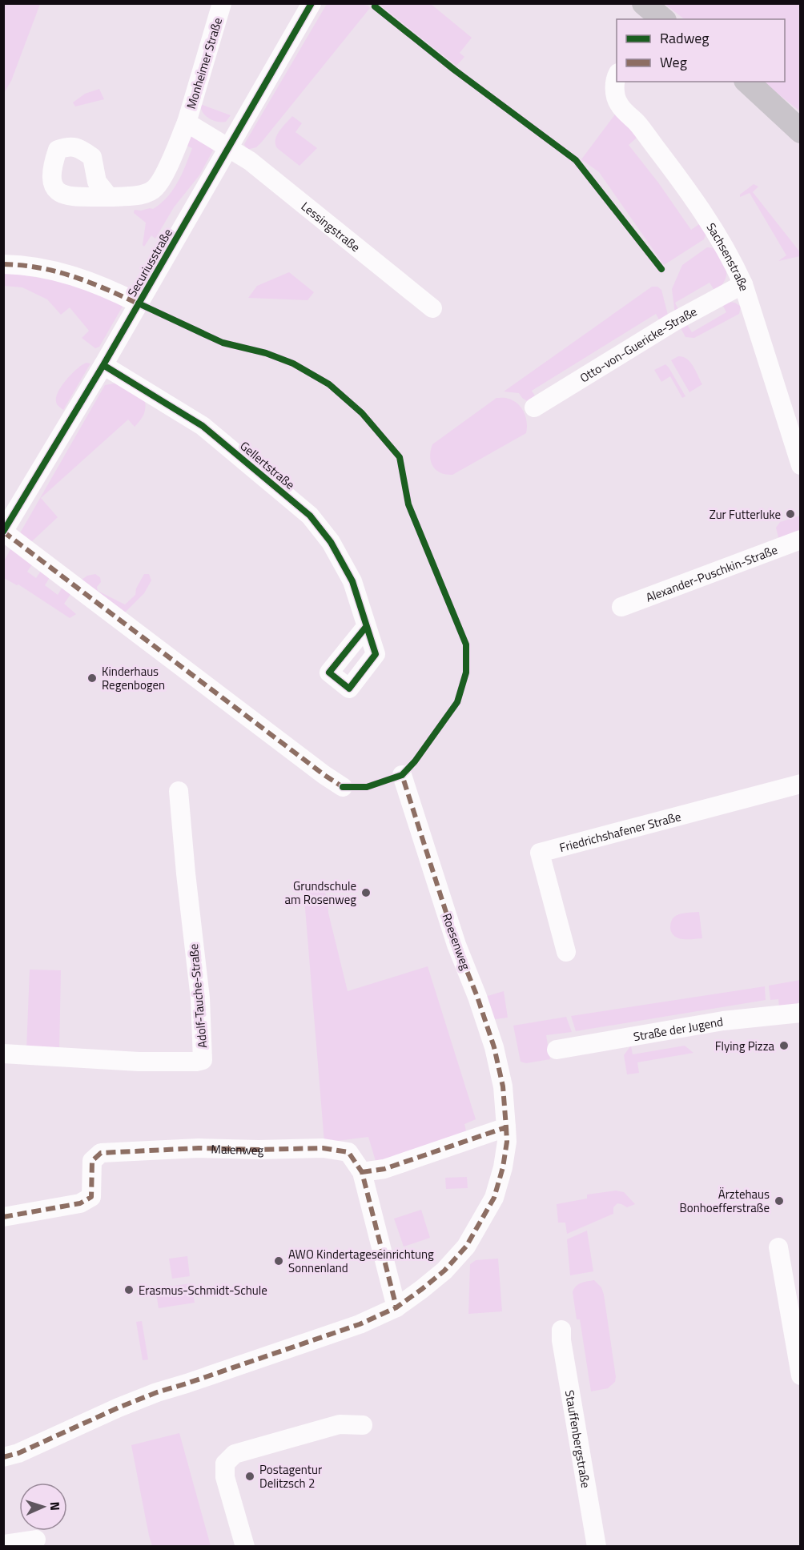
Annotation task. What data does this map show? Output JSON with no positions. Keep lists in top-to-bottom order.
{
  "streets": {
    "street": [
      "Monheimer Straße",
      "Lessingstraße",
      "Sachsenstraße",
      "Securiusstraße",
      "Otto-von-Guericke-Straße",
      "Gellertstraße",
      "Alexander-Puschkin-Straße",
      "Friedrichshafener Straße",
      "Roesenweg",
      "Adolf-Tauche-Straße",
      "Straße der Jugend",
      "Maienweg",
      "Stauffenbergstraße"
    ]
  },
  "crossings": [
    ["Monheimer Straße", "Lessingstraße"],
    ["Monheimer Straße", "Securiusstraße"],
    ["Lessingstraße", "Securiusstraße"],
    ["Sachsenstraße", "Otto-von-Guericke-Straße"],
    ["Securiusstraße", "Gellertstraße"],
    ["Roesenweg", "Maienweg"]
  ],
  "places": [
    "Zur Futterluke",
    "Kinderhaus Regenbogen",
    "Grundschule am Rosenweg",
    "Flying Pizza",
    "Ärztehaus Bonhoefferstraße",
    "AWO Kindertageseinrichtung Sonnenland",
    "Erasmus-Schmidt-Schule",
    "Postagentur Delitzsch 2"
  ],
  "legend": ["Radweg", "Weg"],
  "north": "right"
}
